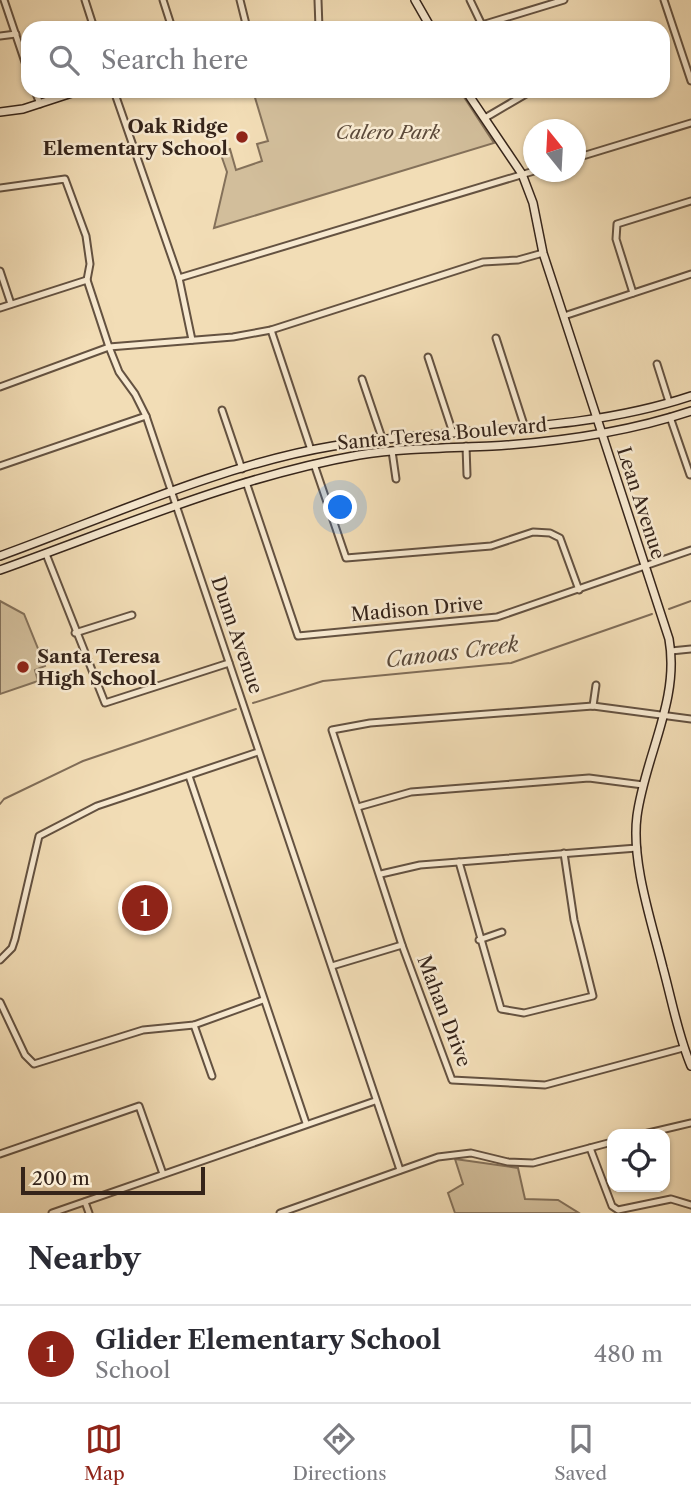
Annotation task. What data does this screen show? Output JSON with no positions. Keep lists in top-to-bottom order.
{
  "streets": {
    "main road": ["Santa Teresa Boulevard", "Lean Avenue"],
    "street": ["Madison Drive", "Dunn Avenue", "Mahan Drive"]
  },
  "crossings": [
    ["Santa Teresa Boulevard", "Lean Avenue"],
    ["Santa Teresa Boulevard", "Madison Drive"],
    ["Santa Teresa Boulevard", "Dunn Avenue"],
    ["Lean Avenue", "Madison Drive"],
    ["Lean Avenue", "Mahan Drive"]
  ],
  "water": ["Canoas Creek"],
  "parks": ["Calero Park"],
  "places": ["Oak Ridge Elementary School", "Santa Teresa High School"],
  "scale_bar": "200 m",
  "north": "top",
  "page": {
    "search": "Search here",
    "pins": "1",
    "scale": "200 m",
    "heading": "Nearby",
    "list": [
      {
        "mark": "1",
        "name": "Glider Elementary School",
        "note": "School",
        "value": "480 m"
      }
    ],
    "nav": ["Map", "Directions", "Saved"]
  }
}
